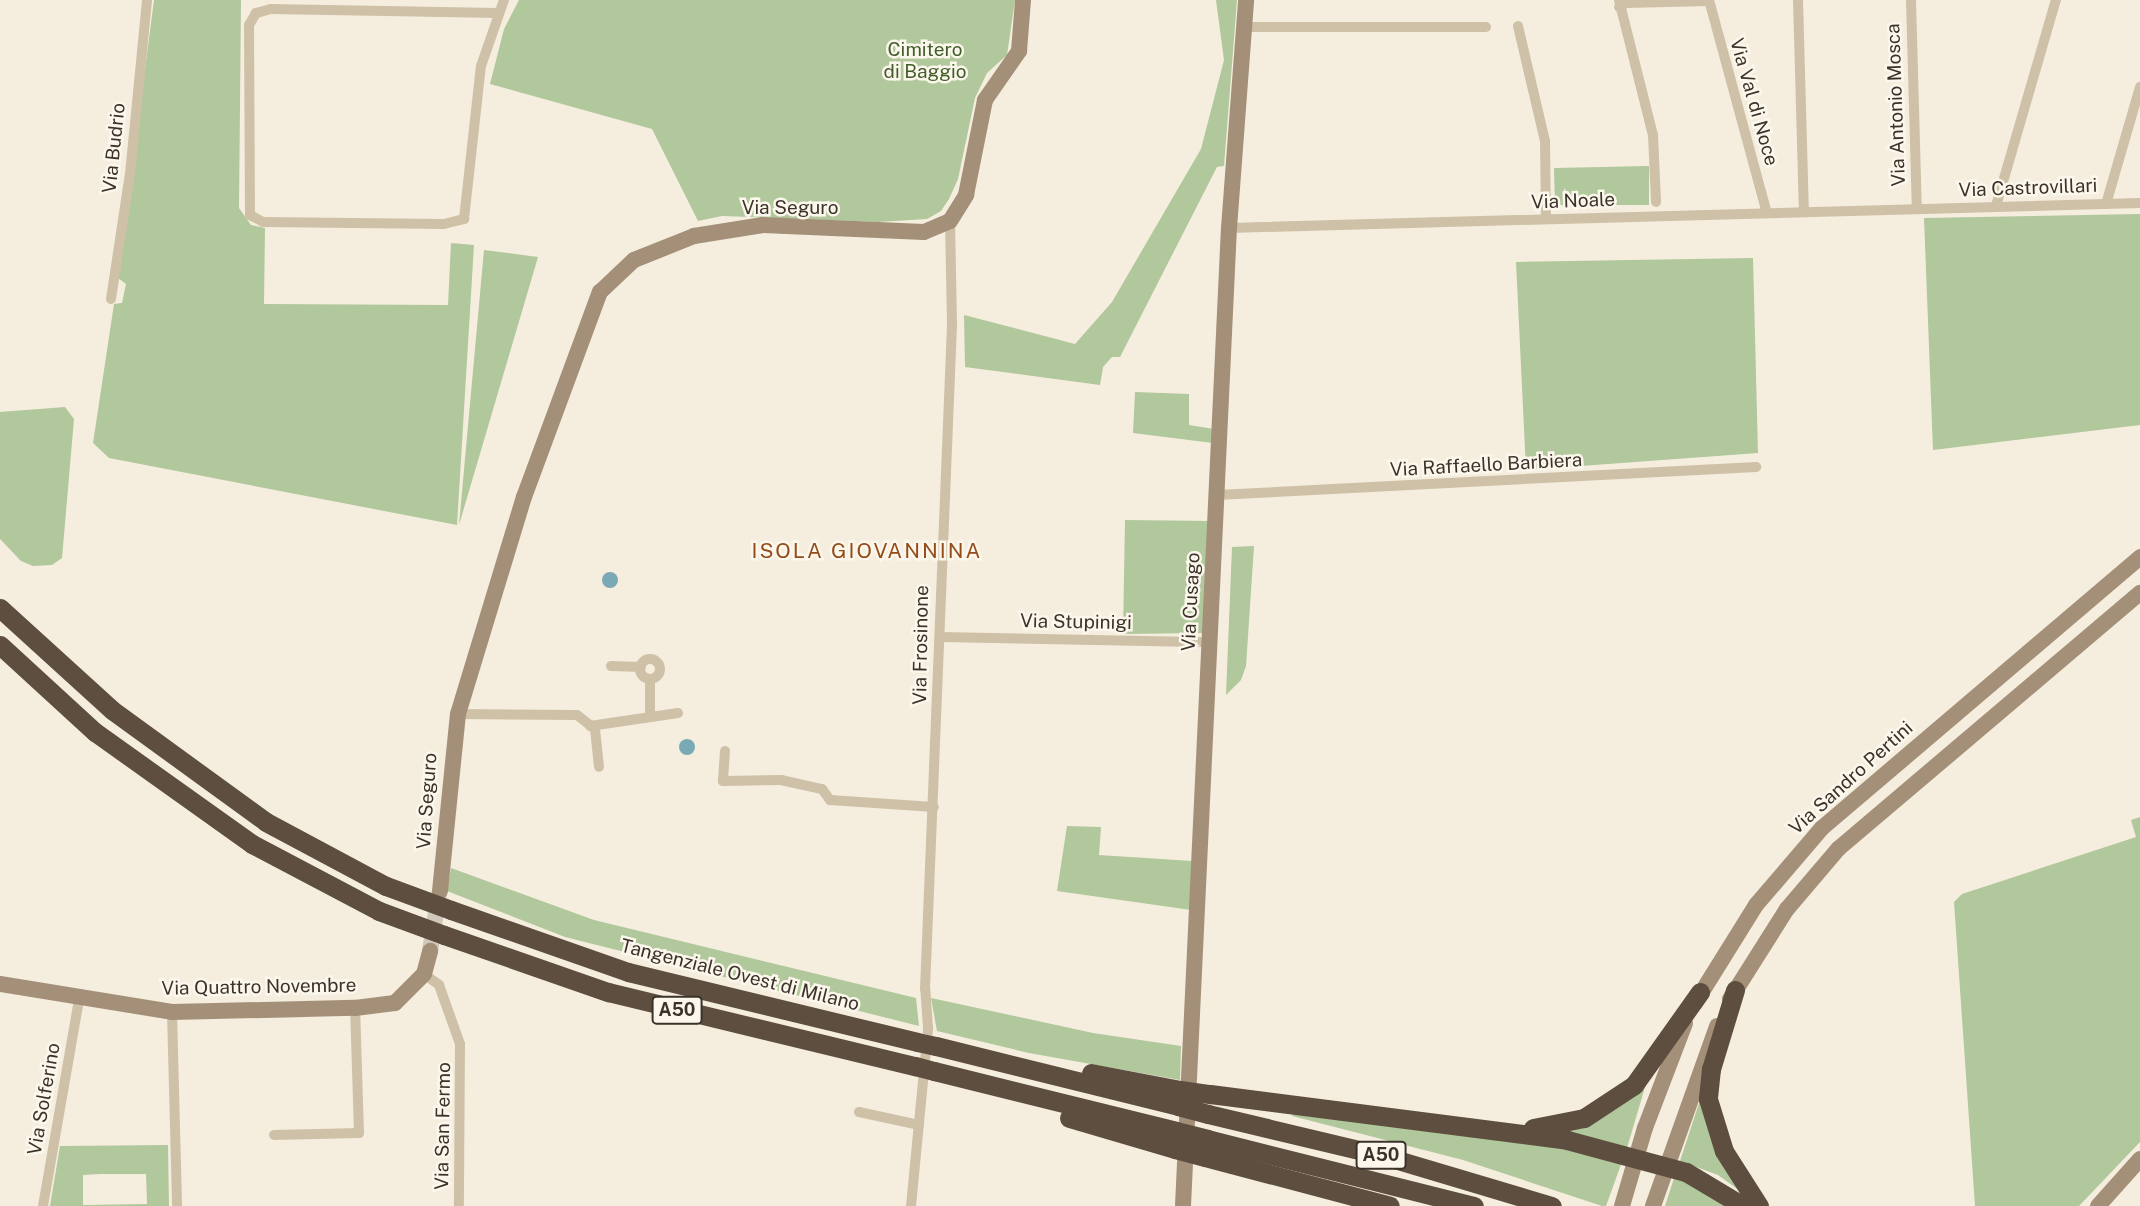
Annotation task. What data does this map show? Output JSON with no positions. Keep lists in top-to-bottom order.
{
  "streets": {
    "highway": ["Tangenziale Ovest di Milano", "A50"],
    "street": [
      "Via Val di Noce",
      "Via Antonio Mosca",
      "Via Budrio",
      "Via Castrovillari",
      "Via Noale",
      "Via Seguro",
      "Via Raffaello Barbiera",
      "Via Cusago",
      "Via Stupinigi",
      "Via Frosinone",
      "Via Sandro Pertini",
      "Via Quattro Novembre",
      "Via Solferino",
      "Via San Fermo"
    ]
  },
  "crossings": [
    ["Via Val di Noce", "Via Noale"],
    ["Via Antonio Mosca", "Via Castrovillari"],
    ["Via Antonio Mosca", "Via Noale"],
    ["Via Castrovillari", "Via Noale"],
    ["Via Noale", "Via Cusago"],
    ["Via Seguro", "Via Frosinone"],
    ["Via Raffaello Barbiera", "Via Cusago"],
    ["Via Cusago", "Via Stupinigi"],
    ["Via Stupinigi", "Via Frosinone"],
    ["Via Frosinone", "Tangenziale Ovest di Milano"],
    ["Via Frosinone", "A50"],
    ["Via Quattro Novembre", "Via Solferino"],
    ["Via Quattro Novembre", "Via San Fermo"]
  ],
  "districts": ["ISOLA GIOVANNINA"],
  "parks": ["Cimitero di Baggio"]
}
